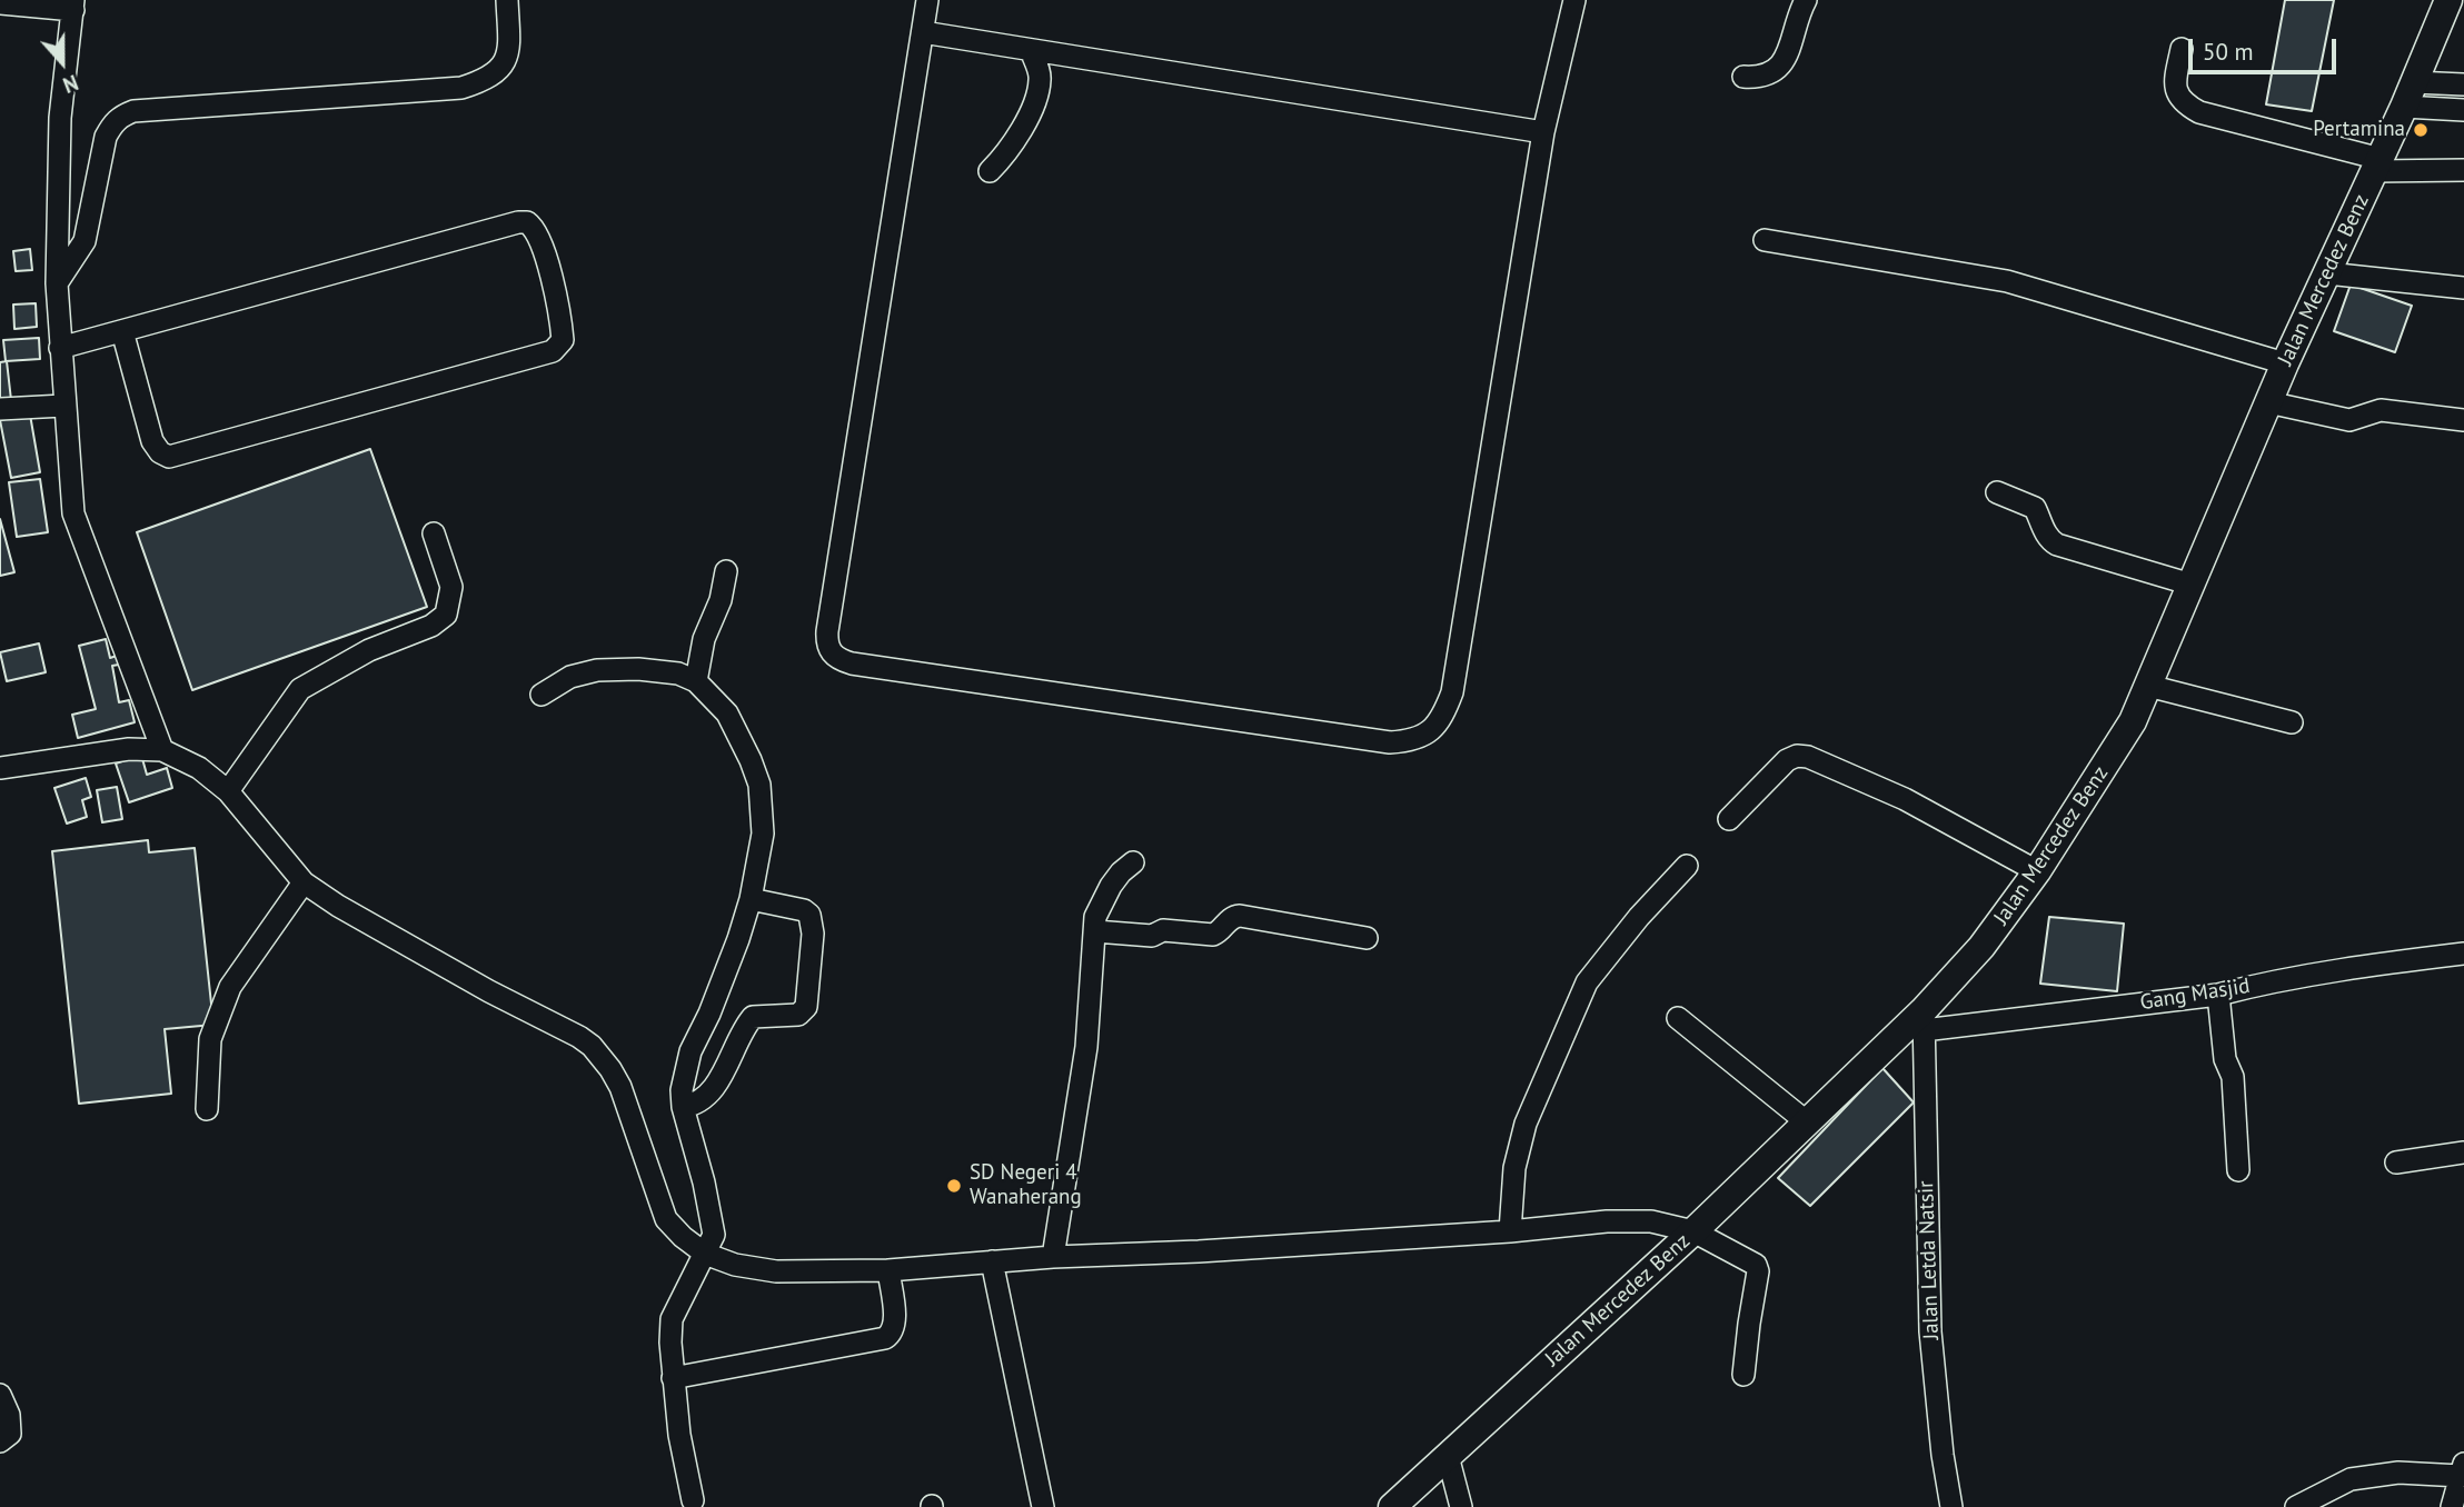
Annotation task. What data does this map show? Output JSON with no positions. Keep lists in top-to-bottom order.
{
  "streets": {
    "main road": ["Jalan Mercedez Benz"],
    "street": ["Gang Masjid", "Jalan Letda Natsir"]
  },
  "crossings": [
    ["Jalan Mercedez Benz", "Gang Masjid"],
    ["Jalan Mercedez Benz", "Jalan Letda Natsir"],
    ["Gang Masjid", "Jalan Letda Natsir"]
  ],
  "places": ["Pertamina", "SD Negeri 4 Wanaherang"],
  "scale_bar": "50 m",
  "north": "bottom"
}
